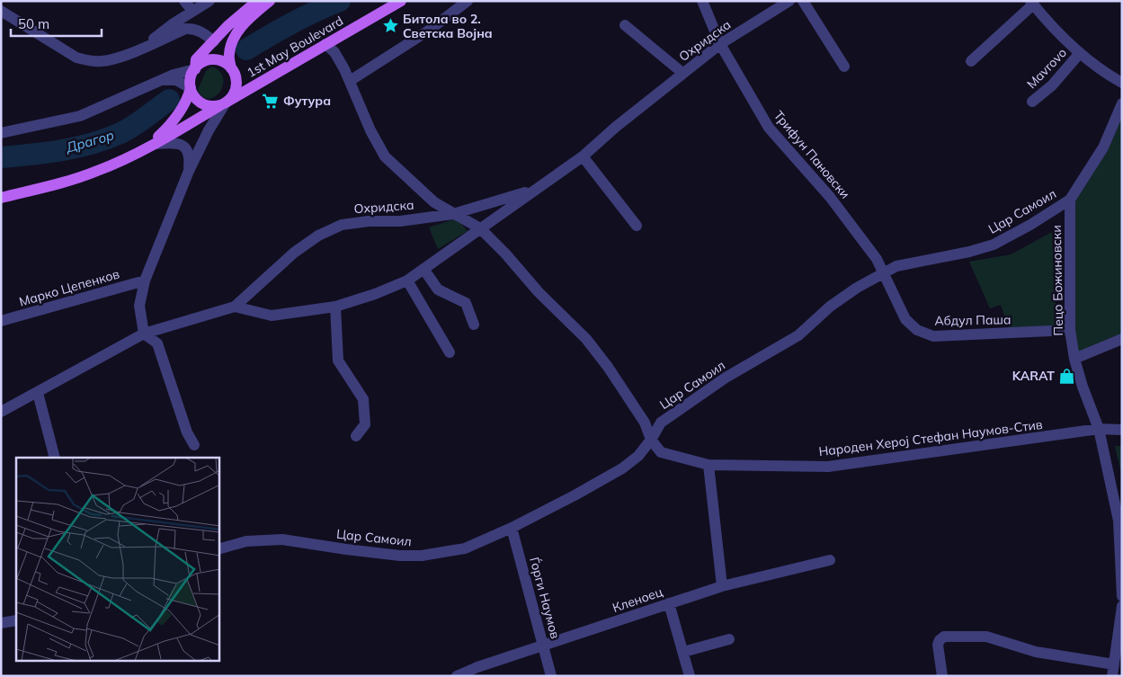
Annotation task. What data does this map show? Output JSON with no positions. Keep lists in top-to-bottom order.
{
  "streets": {
    "main road": ["1st May Boulevard"],
    "street": [
      "Охридска",
      "Mavrovo",
      "Трифун Пановски",
      "Цар Самоил",
      "Пецо Божиновски",
      "Марко Цепенков",
      "Абдул Паша",
      "Народен Херој Стефан Наумов-Стив",
      "Ѓорги Наумов",
      "Кленоец"
    ]
  },
  "crossings": [
    ["Охридска", "Трифун Пановски"],
    ["Охридска", "Народен Херој Стефан Наумов-Стив"],
    ["1st May Boulevard", "Народен Херој Стефан Наумов-Стив"],
    ["Трифун Пановски", "Цар Самоил"],
    ["Трифун Пановски", "Абдул Паша"],
    ["Цар Самоил", "Пецо Божиновски"],
    ["Цар Самоил", "Абдул Паша"],
    ["Цар Самоил", "Народен Херој Стефан Наумов-Стив"],
    ["Цар Самоил", "Ѓорги Наумов"],
    ["Пецо Божиновски", "Абдул Паша"],
    ["Пецо Божиновски", "Народен Херој Стефан Наумов-Стив"],
    ["Ѓорги Наумов", "Кленоец"]
  ],
  "water": ["Драгор"],
  "places": {
    "place": ["Битола во 2. Светска Војна"],
    "supermarket": ["Футура"],
    "shop": ["KARAT"]
  },
  "scale_bar": "50 m"
}
